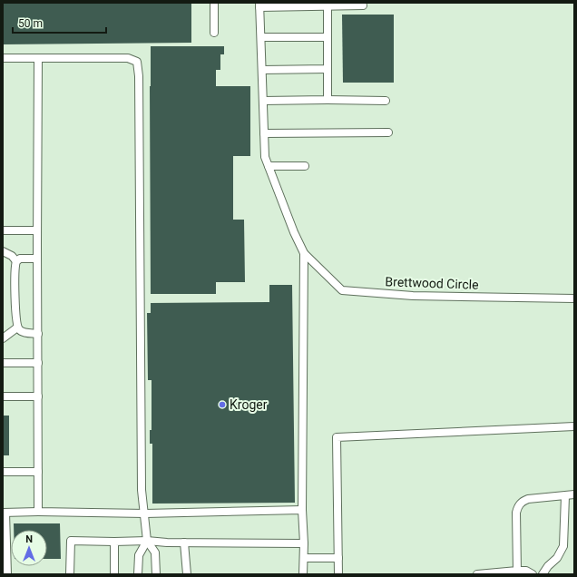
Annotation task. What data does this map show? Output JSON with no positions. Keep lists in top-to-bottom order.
{
  "streets": {
    "lane": ["Brettwood Circle"]
  },
  "places": ["Kroger"],
  "scale_bar": "50 m",
  "north": "top"
}
